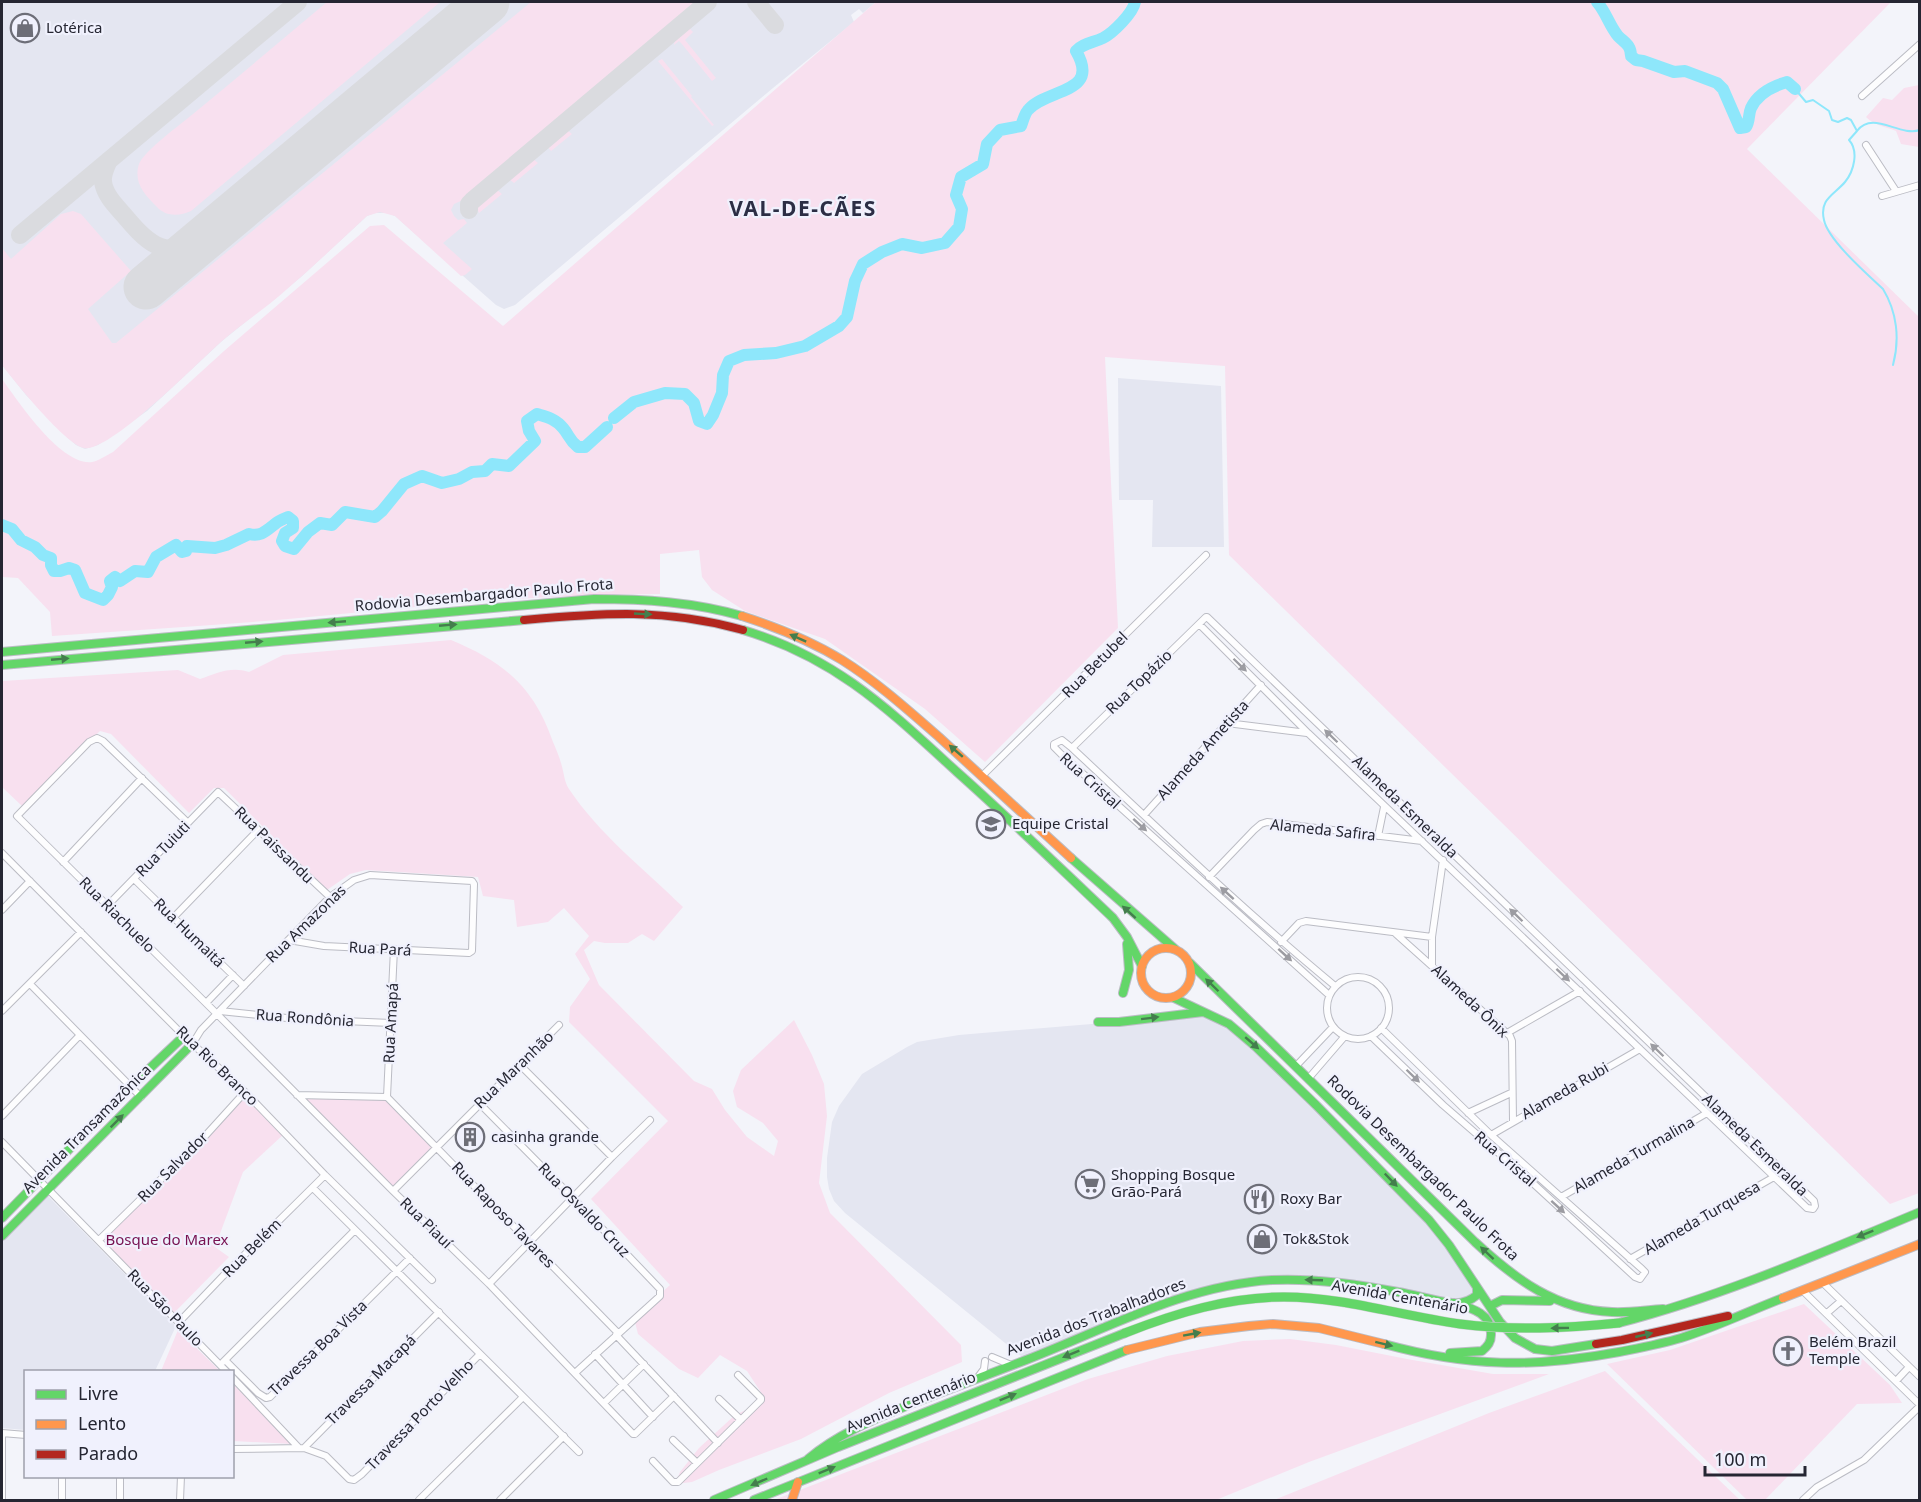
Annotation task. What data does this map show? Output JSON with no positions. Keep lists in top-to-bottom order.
{
  "streets": {
    "street": [
      "Rodovia Desembargador Paulo Frota",
      "Rua Betubel",
      "Rua Topázio",
      "Alameda Ametista",
      "Rua Cristal",
      "Alameda Esmeralda",
      "Alameda Safira",
      "Rua Paissandu",
      "Rua Tuiuti",
      "Rua Riachuelo",
      "Rua Amazonas",
      "Rua Humaitá",
      "Rua Pará",
      "Alameda Ônix",
      "Rua Rondônia",
      "Rua Amapá",
      "Rua Rio Branco",
      "Rua Maranhão",
      "Alameda Rubi",
      "Avenida Transamazônica",
      "Alameda Turmalina",
      "Rua Salvador",
      "Rua Osvaldo Cruz",
      "Rua Raposo Tavares",
      "Alameda Turquesa",
      "Rua Piauí",
      "Rua Belém",
      "Avenida Centenário",
      "Rua São Paulo",
      "Avenida dos Trabalhadores",
      "Travessa Boa Vista",
      "Travessa Macapá",
      "Travessa Porto Velho"
    ]
  },
  "crossings": [
    ["Rodovia Desembargador Paulo Frota", "Rua Betubel"],
    ["Rodovia Desembargador Paulo Frota", "Avenida Centenário"],
    ["Rua Topázio", "Rua Cristal"],
    ["Rua Topázio", "Alameda Esmeralda"],
    ["Alameda Ametista", "Rua Cristal"],
    ["Alameda Ametista", "Alameda Esmeralda"],
    ["Rua Cristal", "Alameda Safira"],
    ["Rua Cristal", "Alameda Rubi"],
    ["Rua Cristal", "Alameda Turmalina"],
    ["Rua Cristal", "Alameda Turquesa"],
    ["Alameda Esmeralda", "Alameda Safira"],
    ["Alameda Esmeralda", "Alameda Rubi"],
    ["Alameda Esmeralda", "Alameda Turmalina"],
    ["Alameda Esmeralda", "Alameda Turquesa"],
    ["Rua Paissandu", "Rua Tuiuti"],
    ["Rua Paissandu", "Rua Amazonas"],
    ["Rua Tuiuti", "Rua Riachuelo"],
    ["Rua Tuiuti", "Rua Humaitá"],
    ["Rua Riachuelo", "Rua Amazonas"],
    ["Rua Riachuelo", "Rua Rondônia"],
    ["Rua Riachuelo", "Rua Piauí"],
    ["Rua Amazonas", "Rua Humaitá"],
    ["Rua Amazonas", "Rua Pará"],
    ["Rua Amazonas", "Rua Rondônia"],
    ["Rua Amazonas", "Rua Rio Branco"],
    ["Rua Amazonas", "Avenida Transamazônica"],
    ["Rua Amazonas", "Rua Piauí"],
    ["Rua Pará", "Rua Amapá"],
    ["Alameda Ônix", "Alameda Rubi"],
    ["Rua Rondônia", "Rua Amapá"],
    ["Rua Rondônia", "Rua Piauí"],
    ["Rua Amapá", "Rua Raposo Tavares"],
    ["Rua Rio Branco", "Avenida Transamazônica"],
    ["Rua Rio Branco", "Rua Salvador"],
    ["Rua Rio Branco", "Rua Belém"],
    ["Rua Rio Branco", "Travessa Boa Vista"],
    ["Rua Maranhão", "Rua Osvaldo Cruz"],
    ["Rua Maranhão", "Rua Raposo Tavares"],
    ["Rua Maranhão", "Rua Piauí"],
    ["Avenida Transamazônica", "Rua São Paulo"],
    ["Rua Salvador", "Rua São Paulo"],
    ["Rua Osvaldo Cruz", "Rua Raposo Tavares"],
    ["Rua Belém", "Rua São Paulo"],
    ["Avenida Centenário", "Avenida dos Trabalhadores"],
    ["Rua São Paulo", "Travessa Boa Vista"],
    ["Travessa Macapá", "Travessa Porto Velho"]
  ],
  "districts": ["VAL-DE-CÃES"],
  "parks": ["Bosque do Marex"],
  "places": {
    "shop": ["Lotérica", "Tok&Stok"],
    "school or university": ["Equipe Cristal"],
    "building": ["casinha grande"],
    "supermarket": ["Shopping Bosque Grão-Pará"],
    "restaurant": ["Roxy Bar"],
    "church": ["Belém Brazil Temple"]
  },
  "legend": ["Livre", "Lento", "Parado"],
  "scale_bar": "100 m"
}
